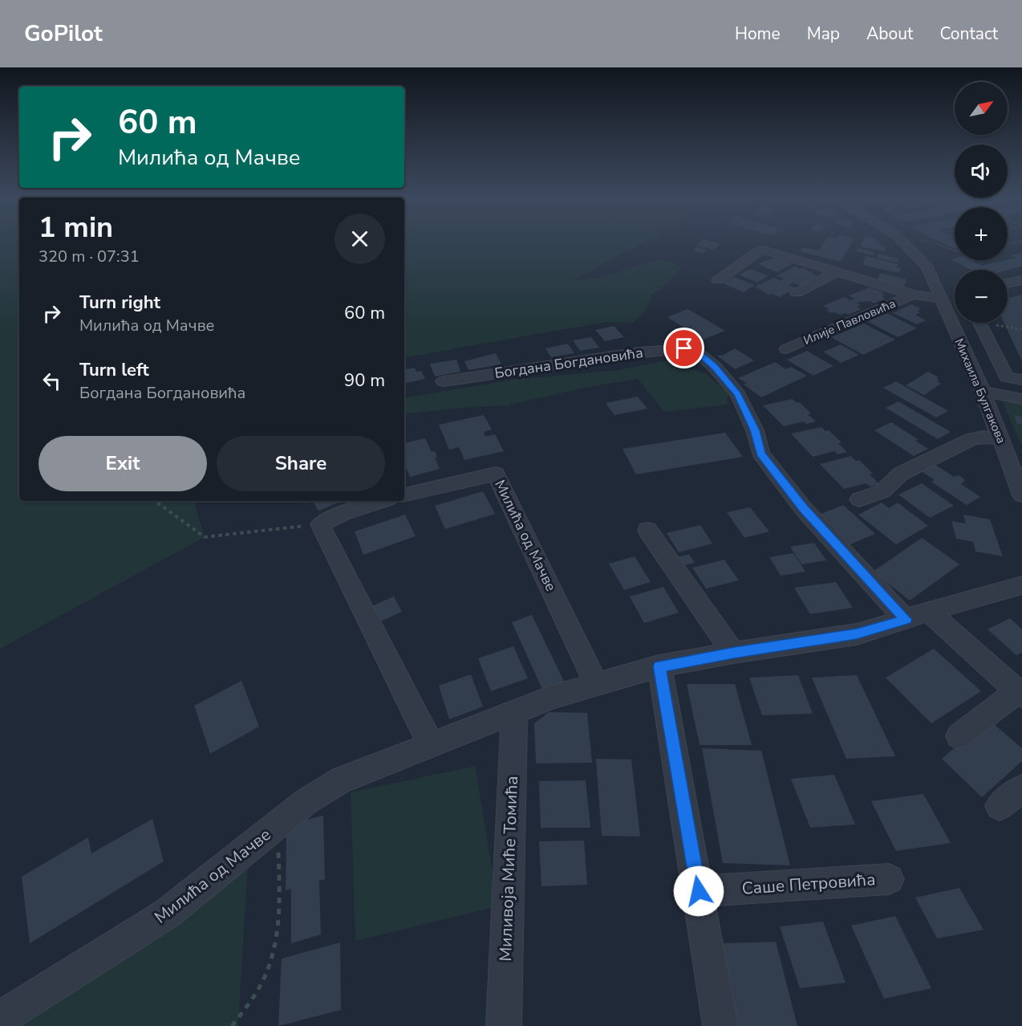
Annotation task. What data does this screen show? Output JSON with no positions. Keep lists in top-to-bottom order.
{
  "streets": {
    "street": [
      "Илије Павловића",
      "Богдана Богдановића",
      "Михаила Булгакова",
      "Милића од Мачве",
      "Миливоја Миће Томића",
      "Саше Петровића"
    ]
  },
  "crossings": [
    ["Богдана Богдановића", "Милића од Мачве"],
    ["Милића од Мачве", "Миливоја Миће Томића"]
  ],
  "north": "top right",
  "page": {
    "header": "GoPilot",
    "nav": [
      "Home",
      "Map",
      "About",
      "Contact"
    ],
    "map_buttons": ["+", "−"],
    "turn": ["60 m", "Милића од Мачве"],
    "heading": ["1 min", "320 m · 07:31"],
    "list": [
      {
        "name": "Turn right",
        "note": "Милића од Мачве",
        "value": "60 m"
      },
      {
        "name": "Turn left",
        "note": "Богдана Богдановића",
        "value": "90 m"
      }
    ],
    "buttons": ["Exit", "Share"]
  }
}
